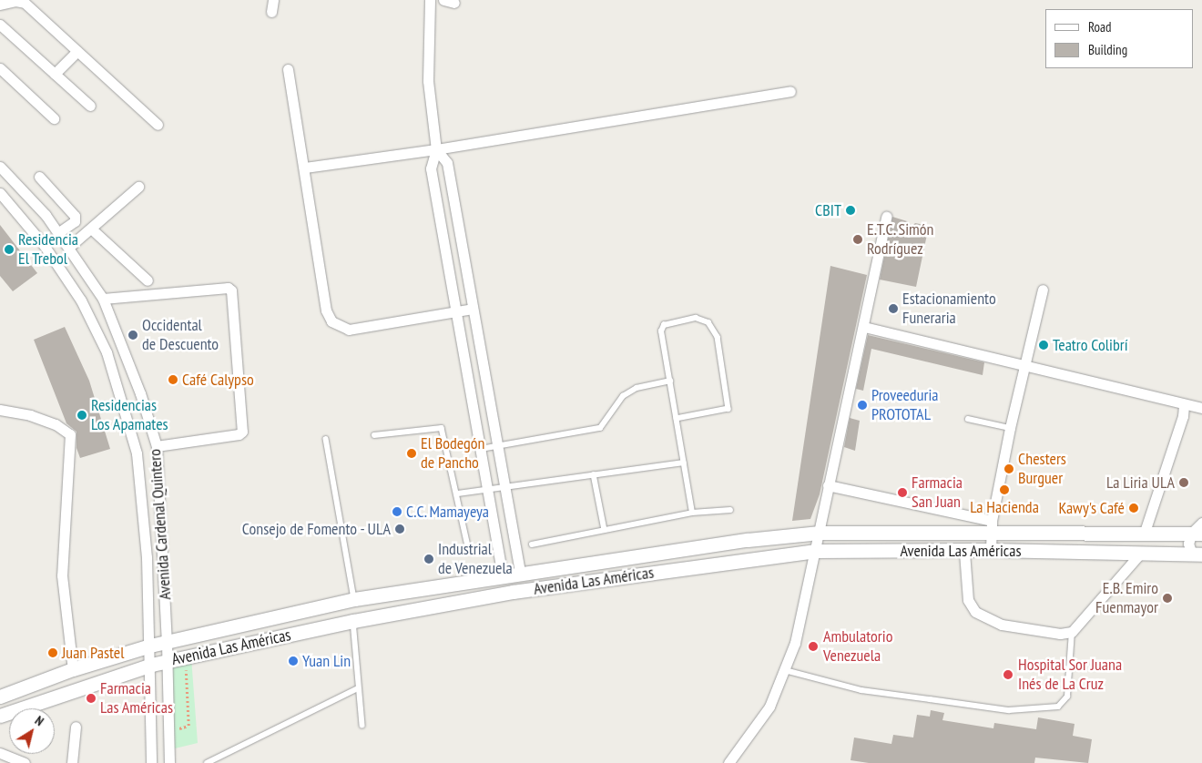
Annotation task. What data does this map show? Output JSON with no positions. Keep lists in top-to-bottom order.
{
  "streets": {
    "street": ["Avenida Cardenal Quintero", "Avenida Las Américas"]
  },
  "crossings": [
    ["Avenida Cardenal Quintero", "Avenida Las Américas"]
  ],
  "places": [
    "CBIT",
    "E.T.C. Simón Rodríguez",
    "Residencia El Trebol",
    "Estacionamiento Funeraria",
    "Occidental de Descuento",
    "Teatro Colibrí",
    "Café Calypso",
    "Proveeduria PROTOTAL",
    "Residencias Los Apamates",
    "El Bodegón de Pancho",
    "Chesters Burguer",
    "La Liria ULA",
    "La Hacienda",
    "Farmacia San Juan",
    "Kawy's Café",
    "C.C. Mamayeya",
    "Consejo de Fomento - ULA",
    "Industrial de Venezuela",
    "E.B. Emiro Fuenmayor",
    "Ambulatorio Venezuela",
    "Juan Pastel",
    "Yuan Lin",
    "Hospital Sor Juana Inés de La Cruz",
    "Farmacia Las Américas"
  ],
  "legend": ["Road", "Building"],
  "north": "top right"
}
